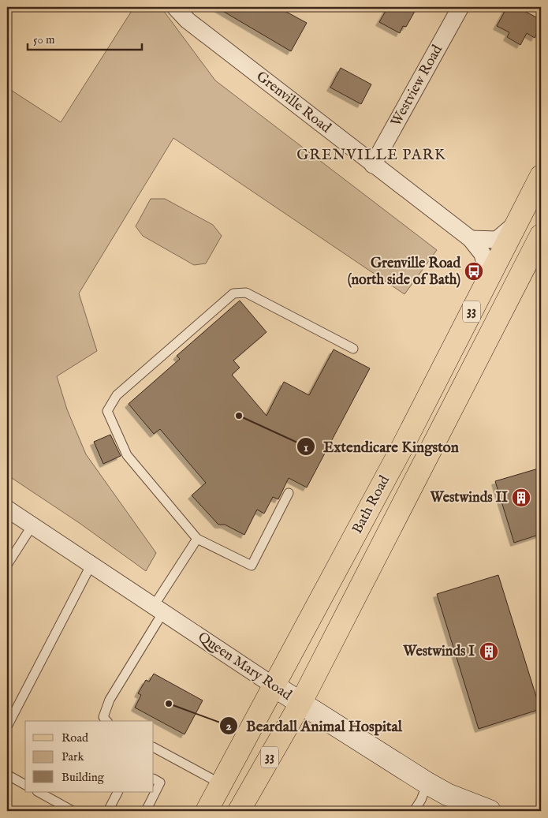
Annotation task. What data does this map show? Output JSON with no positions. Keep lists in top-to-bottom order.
{
  "streets": {
    "main road": ["33", "Bath Road"],
    "street": ["Westview Road", "Grenville Road", "Queen Mary Road"]
  },
  "crossings": [
    ["Westview Road", "Grenville Road"],
    ["Grenville Road", "Bath Road"],
    ["Bath Road", "Queen Mary Road"]
  ],
  "districts": ["GRENVILLE PARK"],
  "places": {
    "bus stop": ["Grenville Road (north side of Bath)"],
    "other": ["Extendicare Kingston", "Beardall Animal Hospital"],
    "building": ["Westwinds II", "Westwinds I"]
  },
  "legend": ["Road", "Park", "Building"],
  "scale_bar": "50 m"
}
